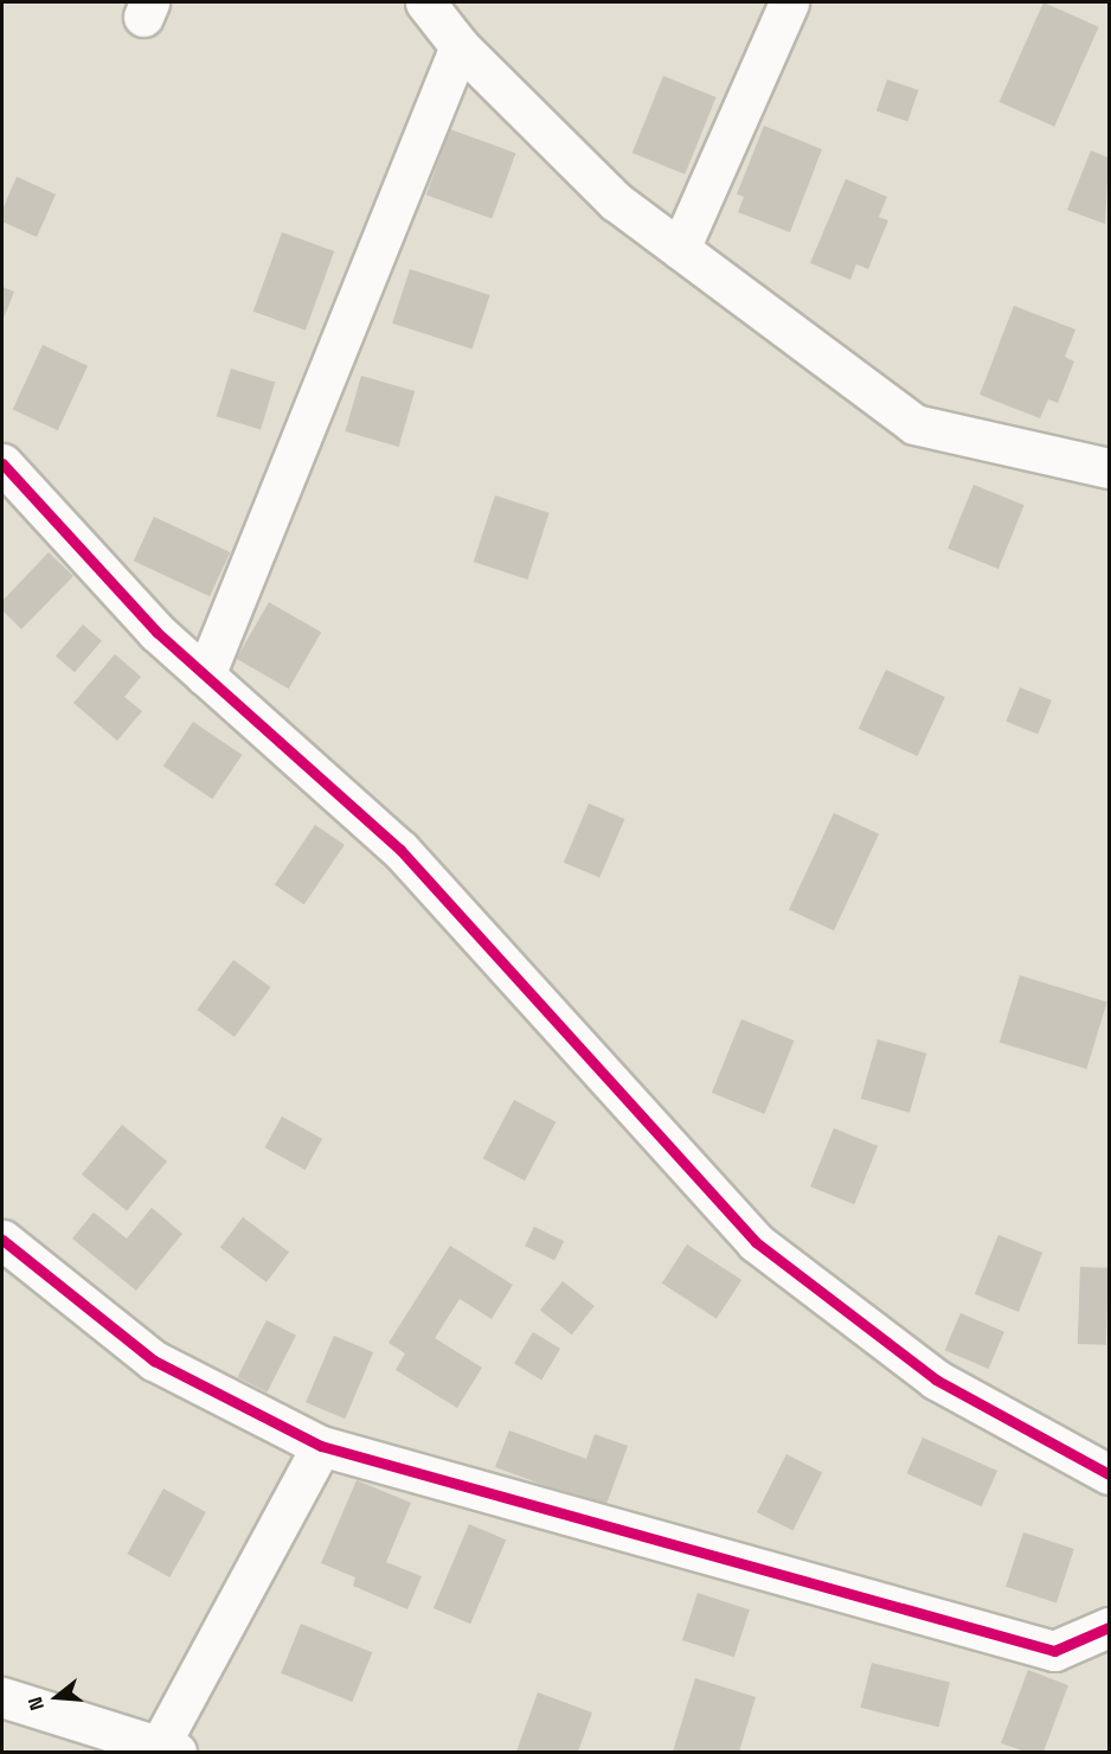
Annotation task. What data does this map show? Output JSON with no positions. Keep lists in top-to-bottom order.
{
  "north": "left"
}
